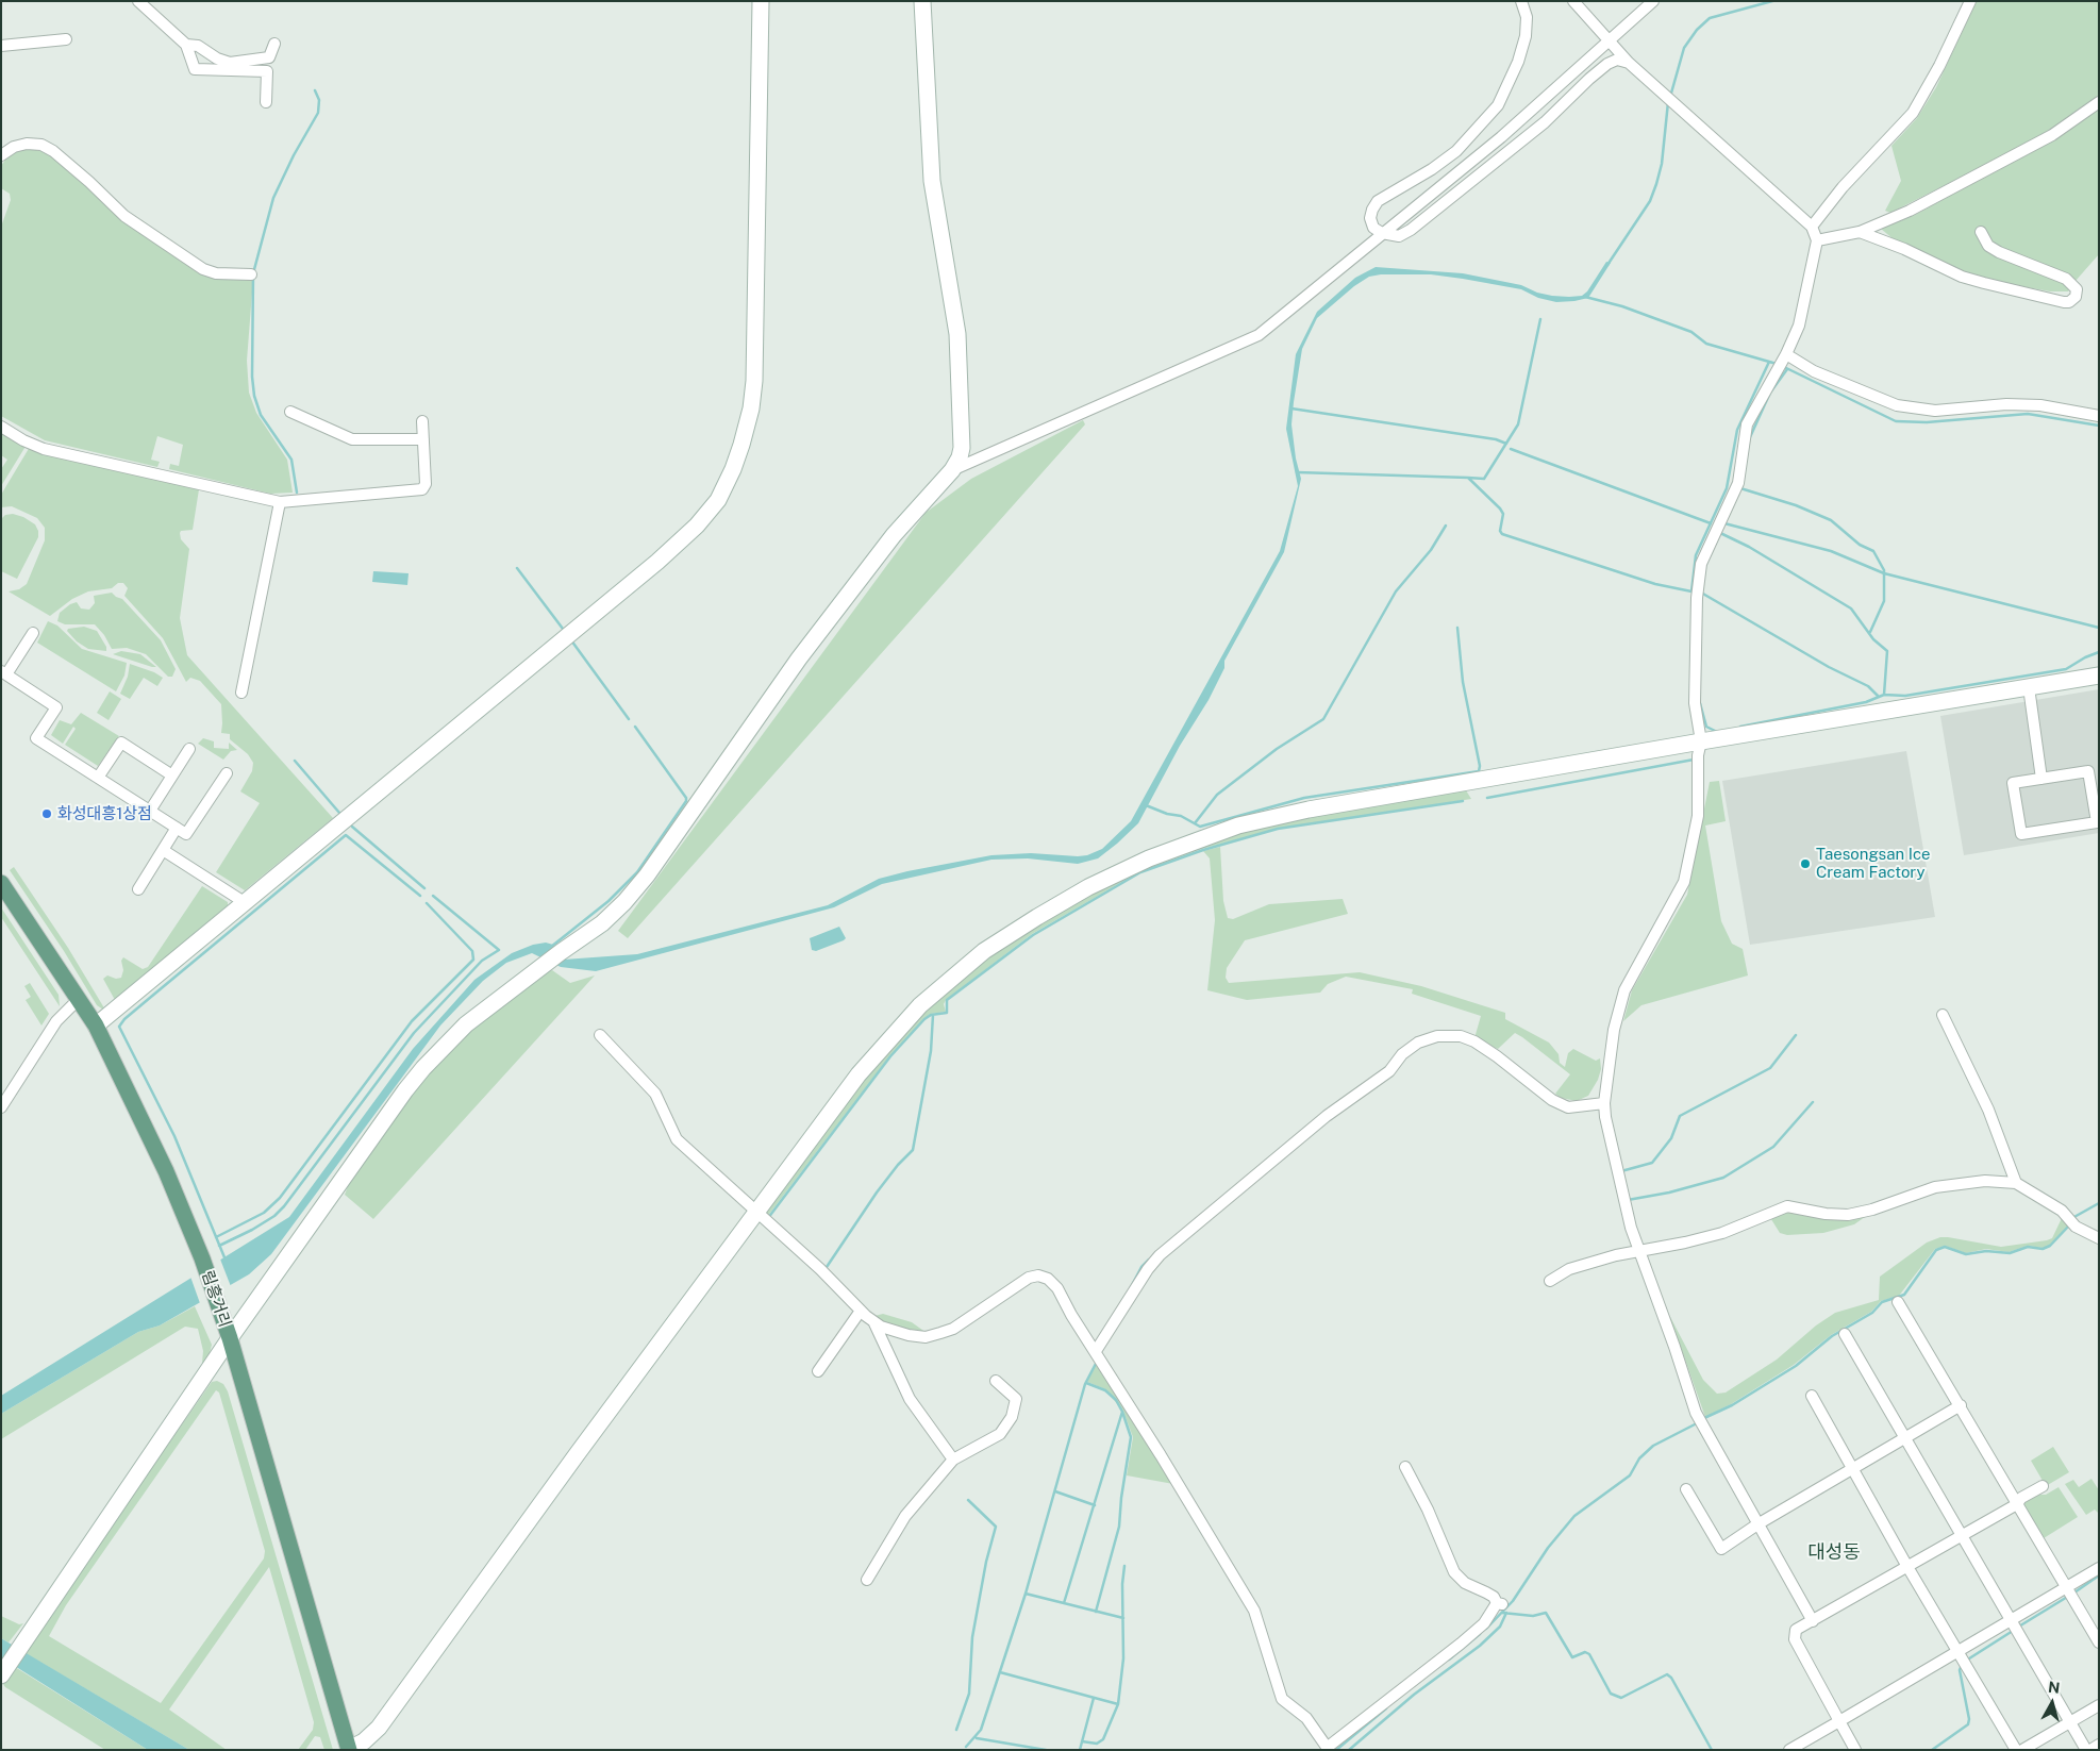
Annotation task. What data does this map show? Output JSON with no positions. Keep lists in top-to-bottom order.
{
  "streets": {
    "main road": ["림흥거리"]
  },
  "districts": ["대성동"],
  "places": ["화성대흥1상점", "Taesongsan Ice Cream Factory"],
  "north": "top"
}
